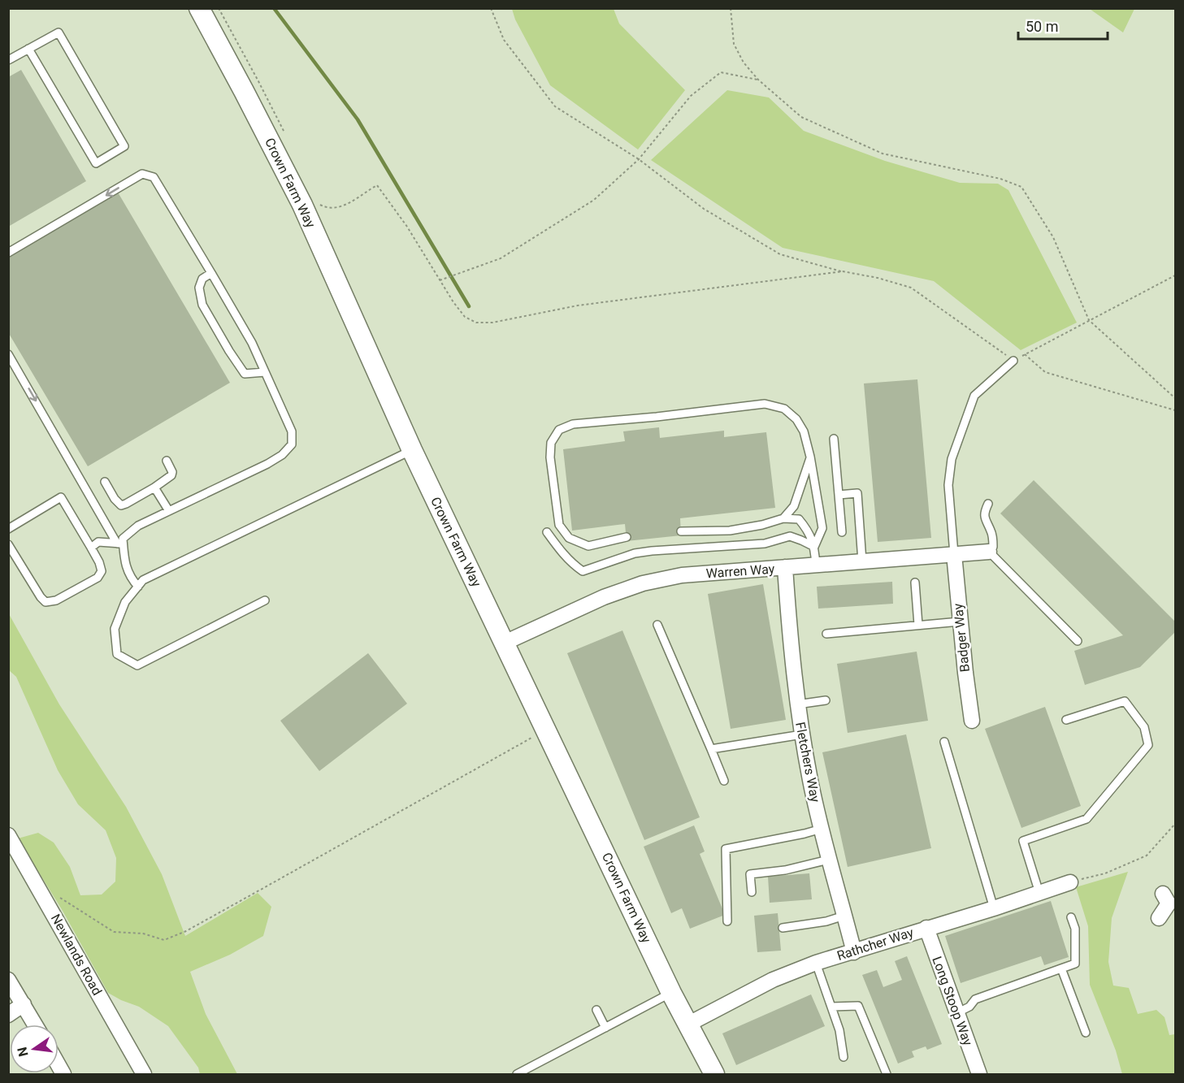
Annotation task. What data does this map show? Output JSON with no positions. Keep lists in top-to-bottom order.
{
  "streets": {
    "street": [
      "Crown Farm Way",
      "Warren Way",
      "Badger Way",
      "Fletchers Way",
      "Rathcher Way",
      "Newlands Road",
      "Long Stoop Way"
    ]
  },
  "crossings": [
    ["Crown Farm Way", "Warren Way"],
    ["Crown Farm Way", "Rathcher Way"],
    ["Warren Way", "Badger Way"],
    ["Warren Way", "Fletchers Way"],
    ["Fletchers Way", "Rathcher Way"],
    ["Rathcher Way", "Long Stoop Way"]
  ],
  "scale_bar": "50 m",
  "north": "left"
}
